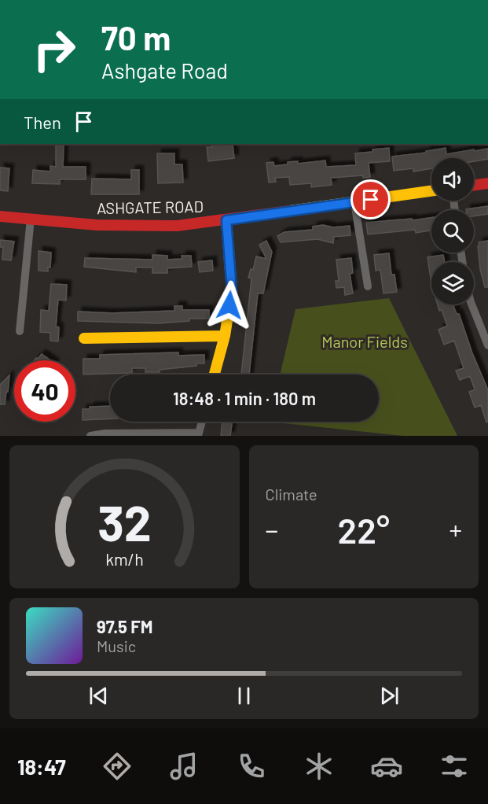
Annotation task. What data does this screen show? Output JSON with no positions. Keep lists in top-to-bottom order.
{
  "streets": {
    "street": ["ASHGATE ROAD"]
  },
  "parks": ["Manor Fields"],
  "page": {
    "turn": ["70 m", "Ashgate Road"],
    "then": "Then",
    "limit": "40",
    "trip": "18:48 · 1 min · 180 m",
    "tile": "Climate",
    "heat": ["−", "22°", "+"],
    "song": ["97.5 FM", "Music"],
    "tabs": "18:47",
    "gauge": ["32", "km/h"]
  }
}
